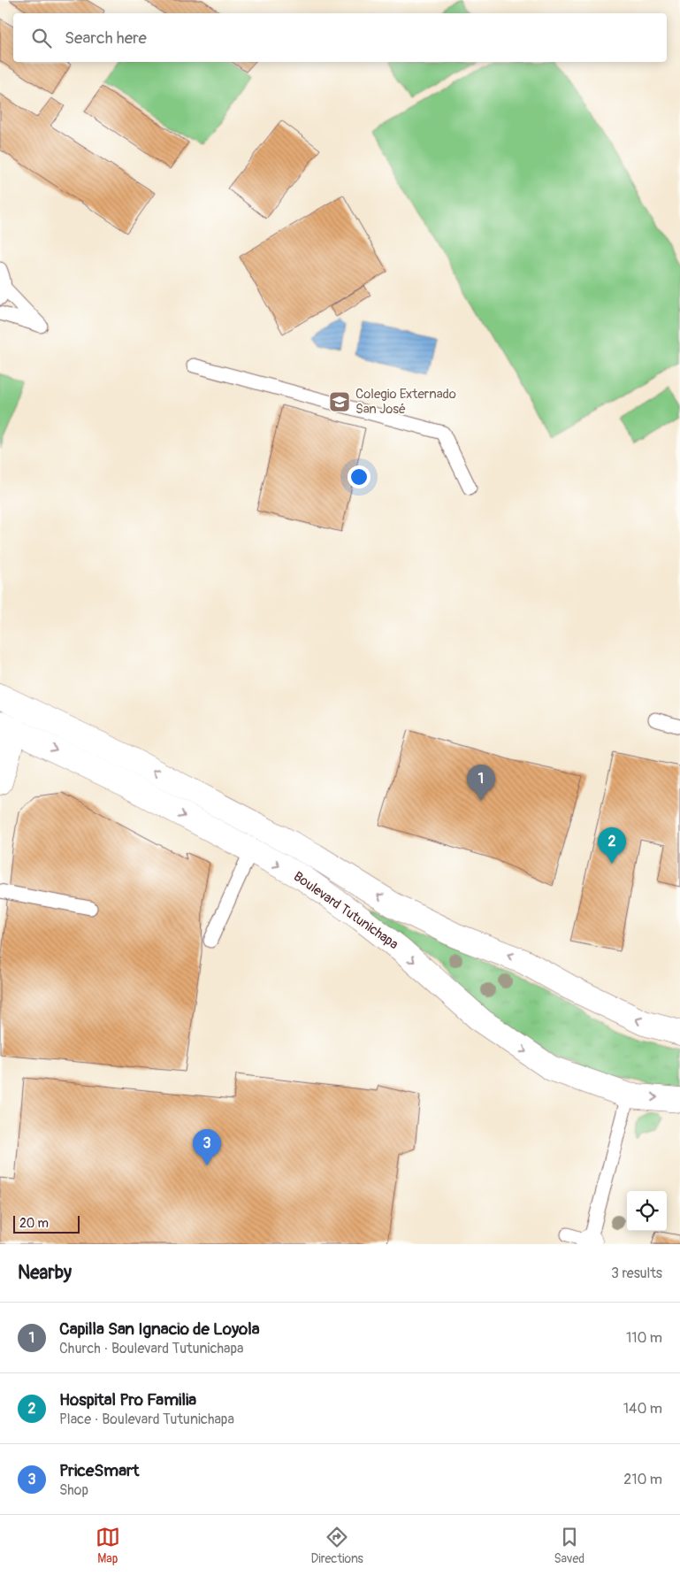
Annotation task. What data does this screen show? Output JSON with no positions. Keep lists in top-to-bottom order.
{
  "streets": {
    "main road": ["Boulevard Tutunichapa"]
  },
  "places": {
    "school or university": ["Colegio Externado San José"]
  },
  "scale_bar": "20 m",
  "page": {
    "search": "Search here",
    "pins": ["1", "2", "3"],
    "scale": "20 m",
    "heading": ["Nearby", "3 results"],
    "list": [
      {
        "mark": "1",
        "name": "Capilla San Ignacio de Loyola",
        "note": "Church · Boulevard Tutunichapa",
        "value": "110 m"
      },
      {
        "mark": "2",
        "name": "Hospital Pro Familia",
        "note": "Place · Boulevard Tutunichapa",
        "value": "140 m"
      },
      {
        "mark": "3",
        "name": "PriceSmart",
        "note": "Shop",
        "value": "210 m"
      }
    ],
    "nav": ["Map", "Directions", "Saved"]
  }
}
